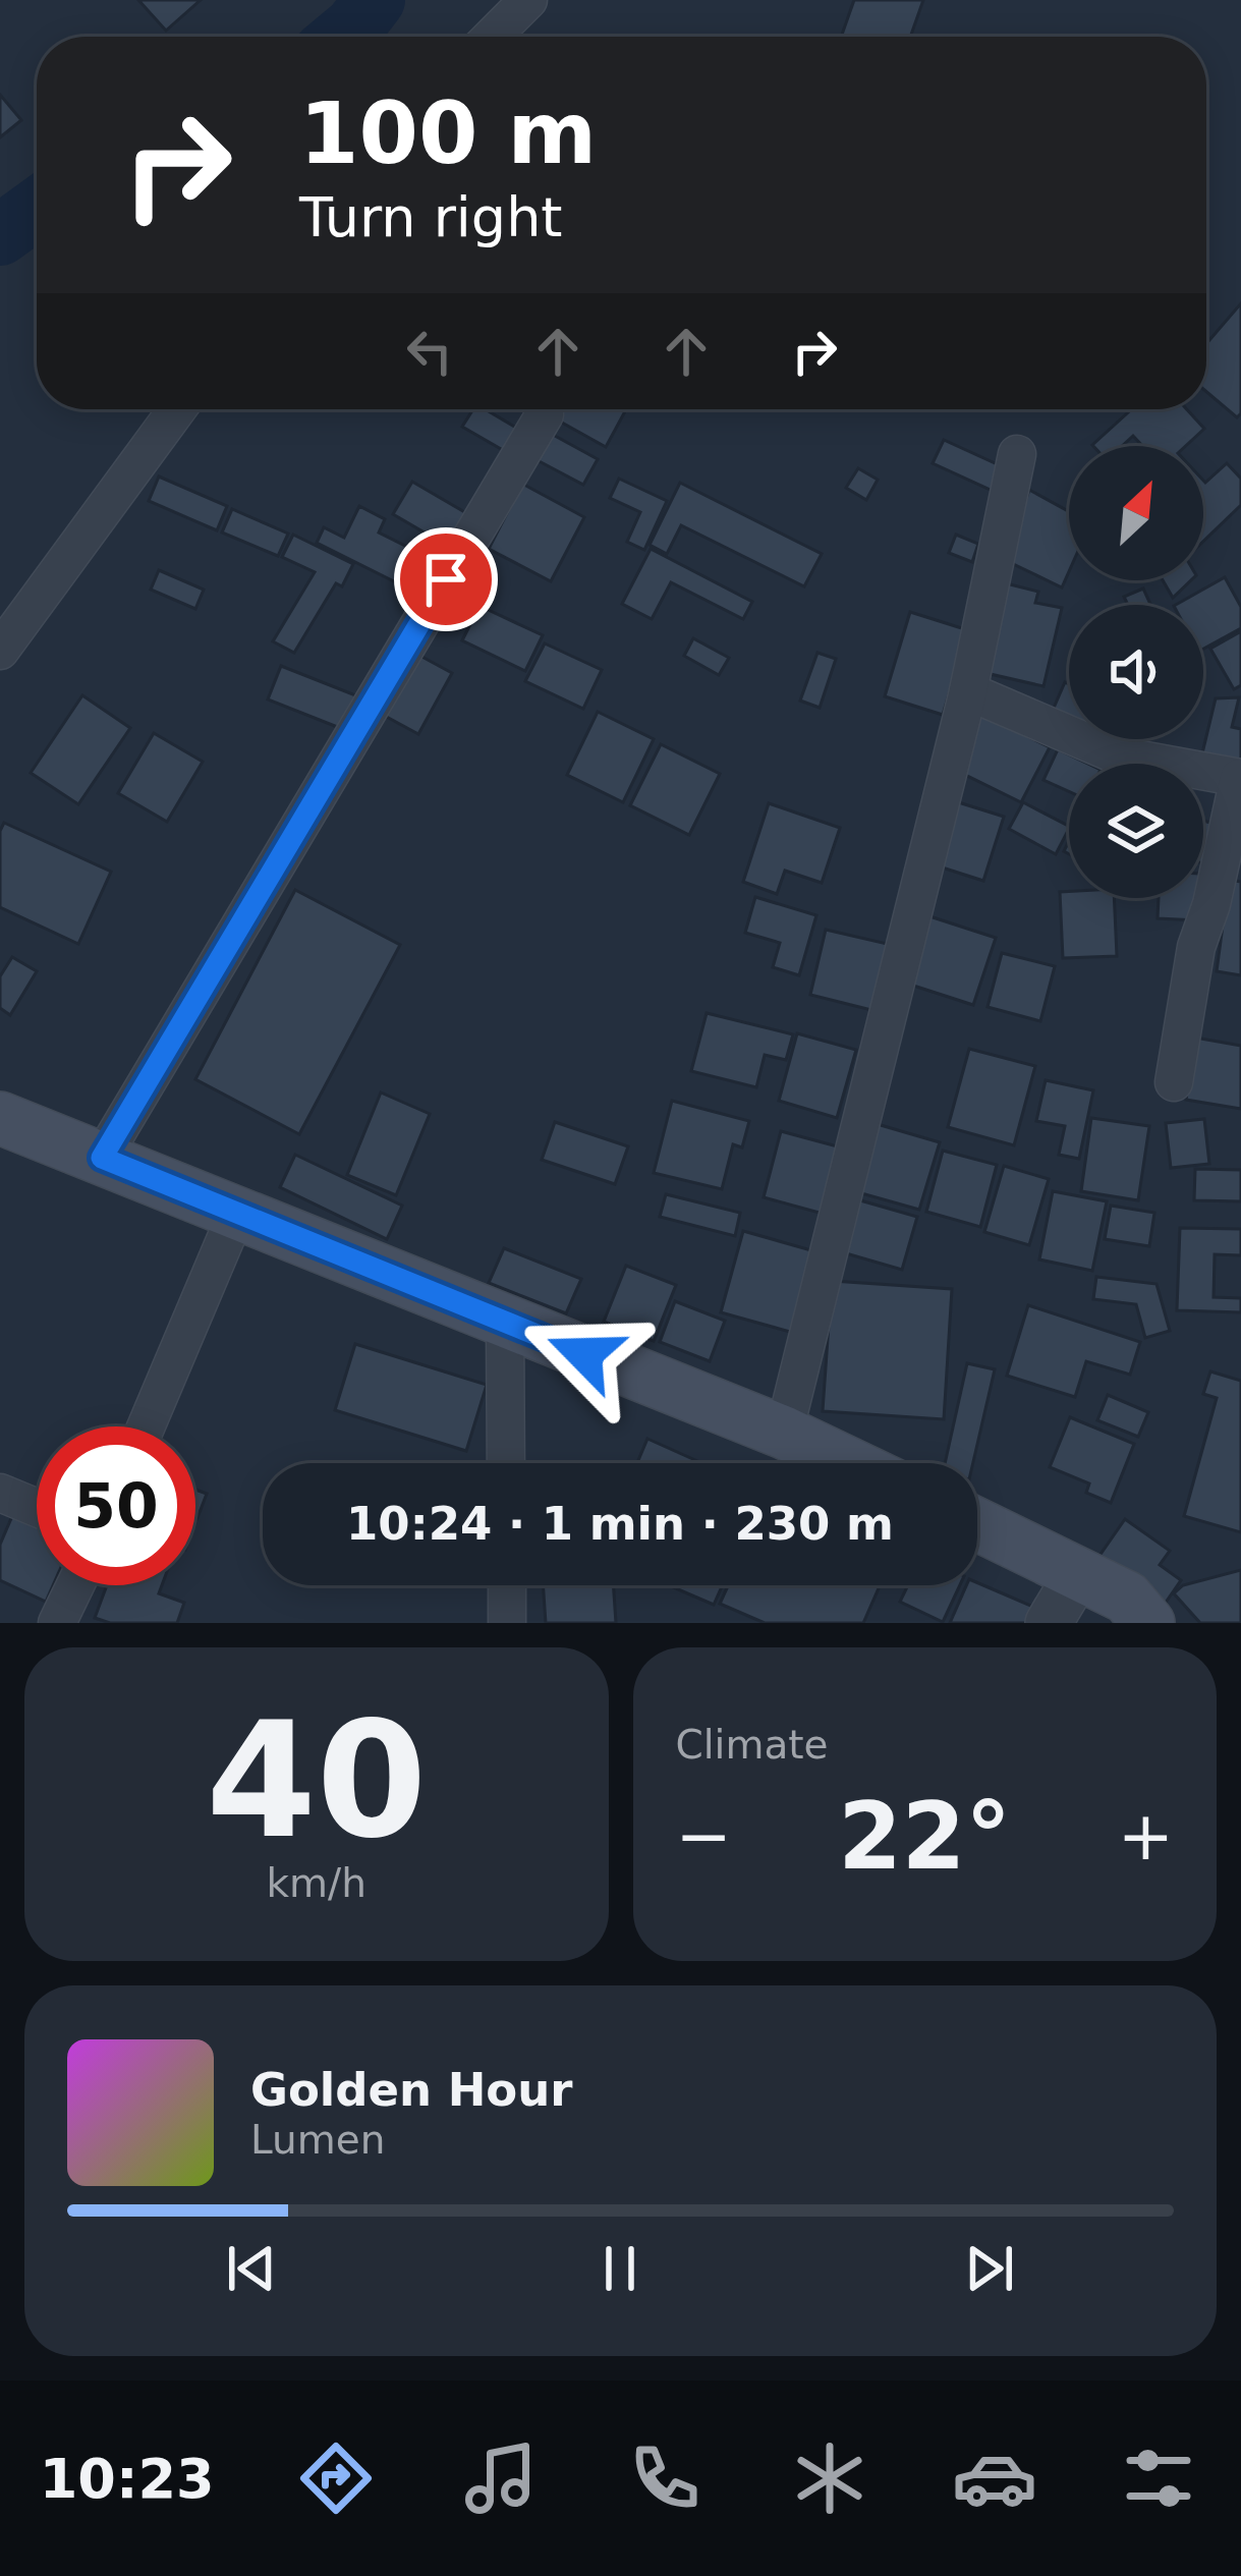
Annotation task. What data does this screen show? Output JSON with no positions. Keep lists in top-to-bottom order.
{
  "north": "top right",
  "page": {
    "turn": ["100 m", "Turn right"],
    "limit": "50",
    "trip": "10:24 · 1 min · 230 m",
    "tile": [
      ["40", "km/h"],
      "Climate"
    ],
    "heat": ["−", "22°", "+"],
    "song": ["Golden Hour", "Lumen"],
    "tabs": "10:23"
  }
}
